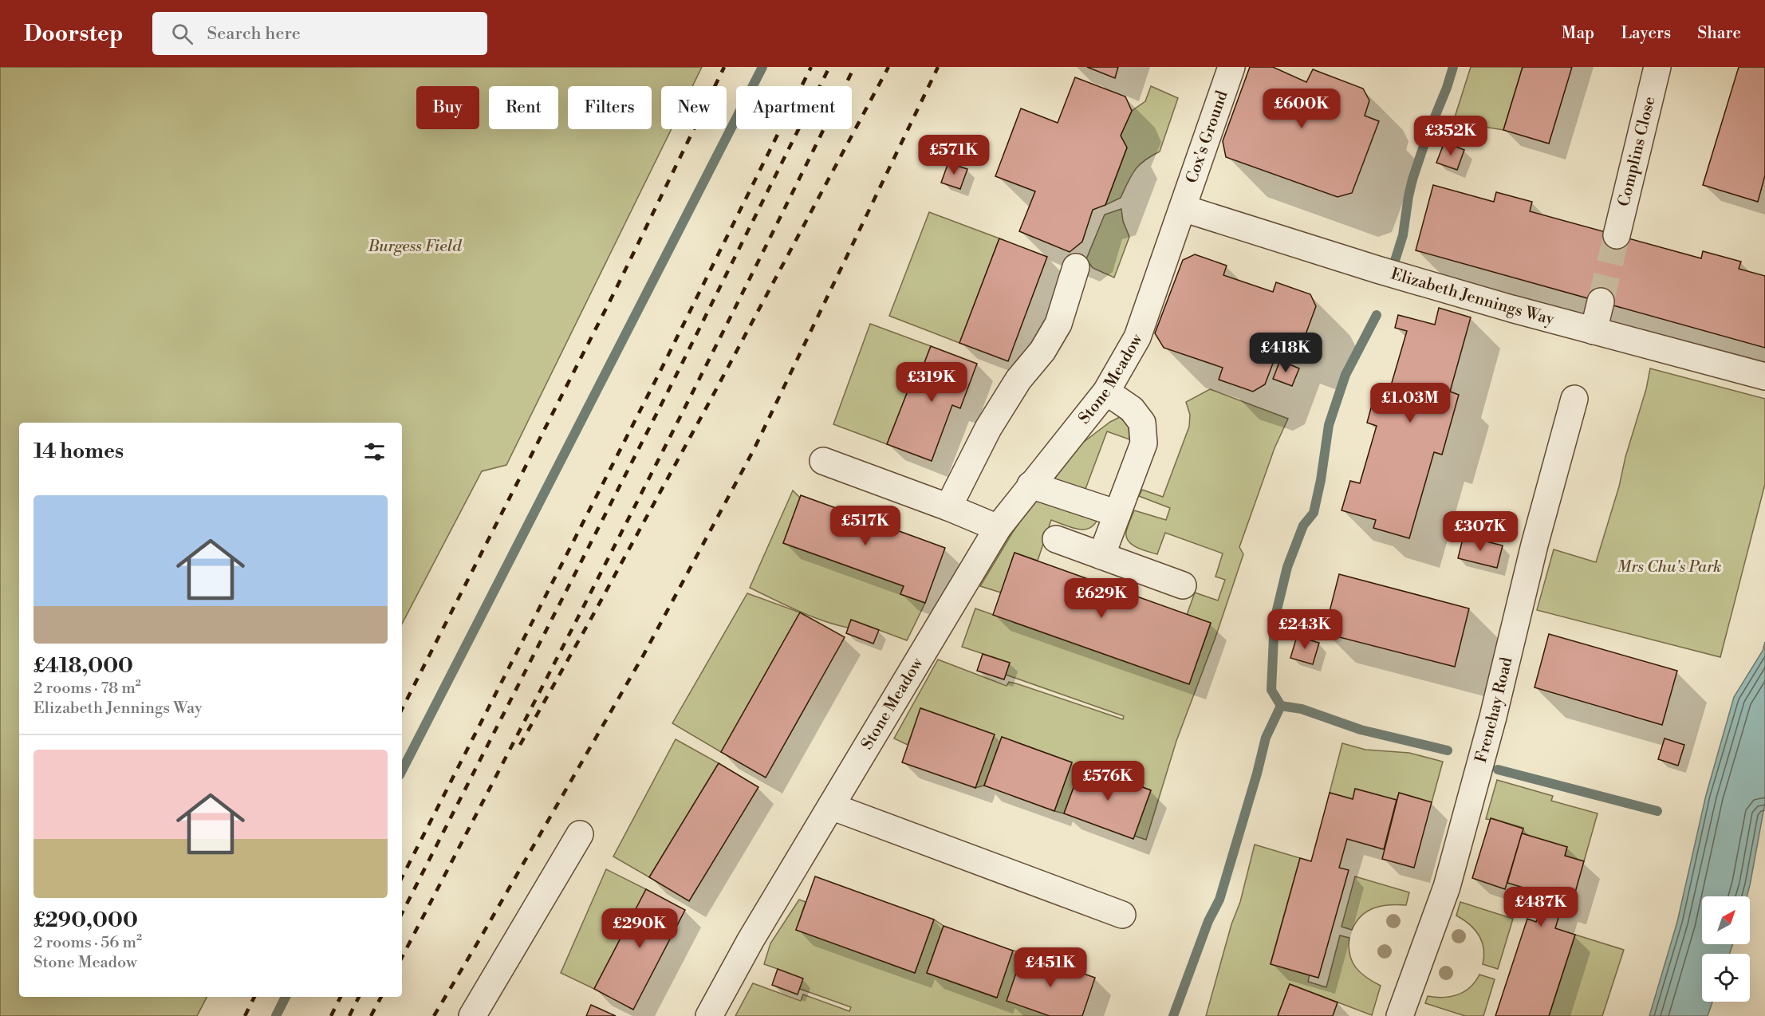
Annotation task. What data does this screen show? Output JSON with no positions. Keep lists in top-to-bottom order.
{
  "streets": {
    "street": [
      "Cox's Ground",
      "Complins Close",
      "Elizabeth Jennings Way",
      "Stone Meadow",
      "Frenchay Road"
    ]
  },
  "crossings": [
    ["Cox's Ground", "Elizabeth Jennings Way"],
    ["Cox's Ground", "Stone Meadow"],
    ["Elizabeth Jennings Way", "Stone Meadow"]
  ],
  "parks": ["Burgess Field", "Mrs Chu's Park"],
  "north": "top right",
  "page": {
    "header": "Doorstep",
    "search": "Search here",
    "nav": ["Map", "Layers", "Share"],
    "chip": [
      "Buy",
      "Rent",
      "Filters",
      "New",
      "Apartment"
    ],
    "price": [
      "£600K",
      "£352K",
      "£571K",
      "£418K",
      "£319K",
      "£1.03M",
      "£517K",
      "£307K",
      "£629K",
      "£243K",
      "£576K",
      "£487K",
      "£290K",
      "£451K"
    ],
    "heading": "14 homes",
    "list": [
      {
        "name": "£418,000",
        "note": "2 rooms · 78 m² · Elizabeth Jennings Way"
      },
      {
        "name": "£290,000",
        "note": "2 rooms · 56 m² · Stone Meadow"
      }
    ]
  }
}
